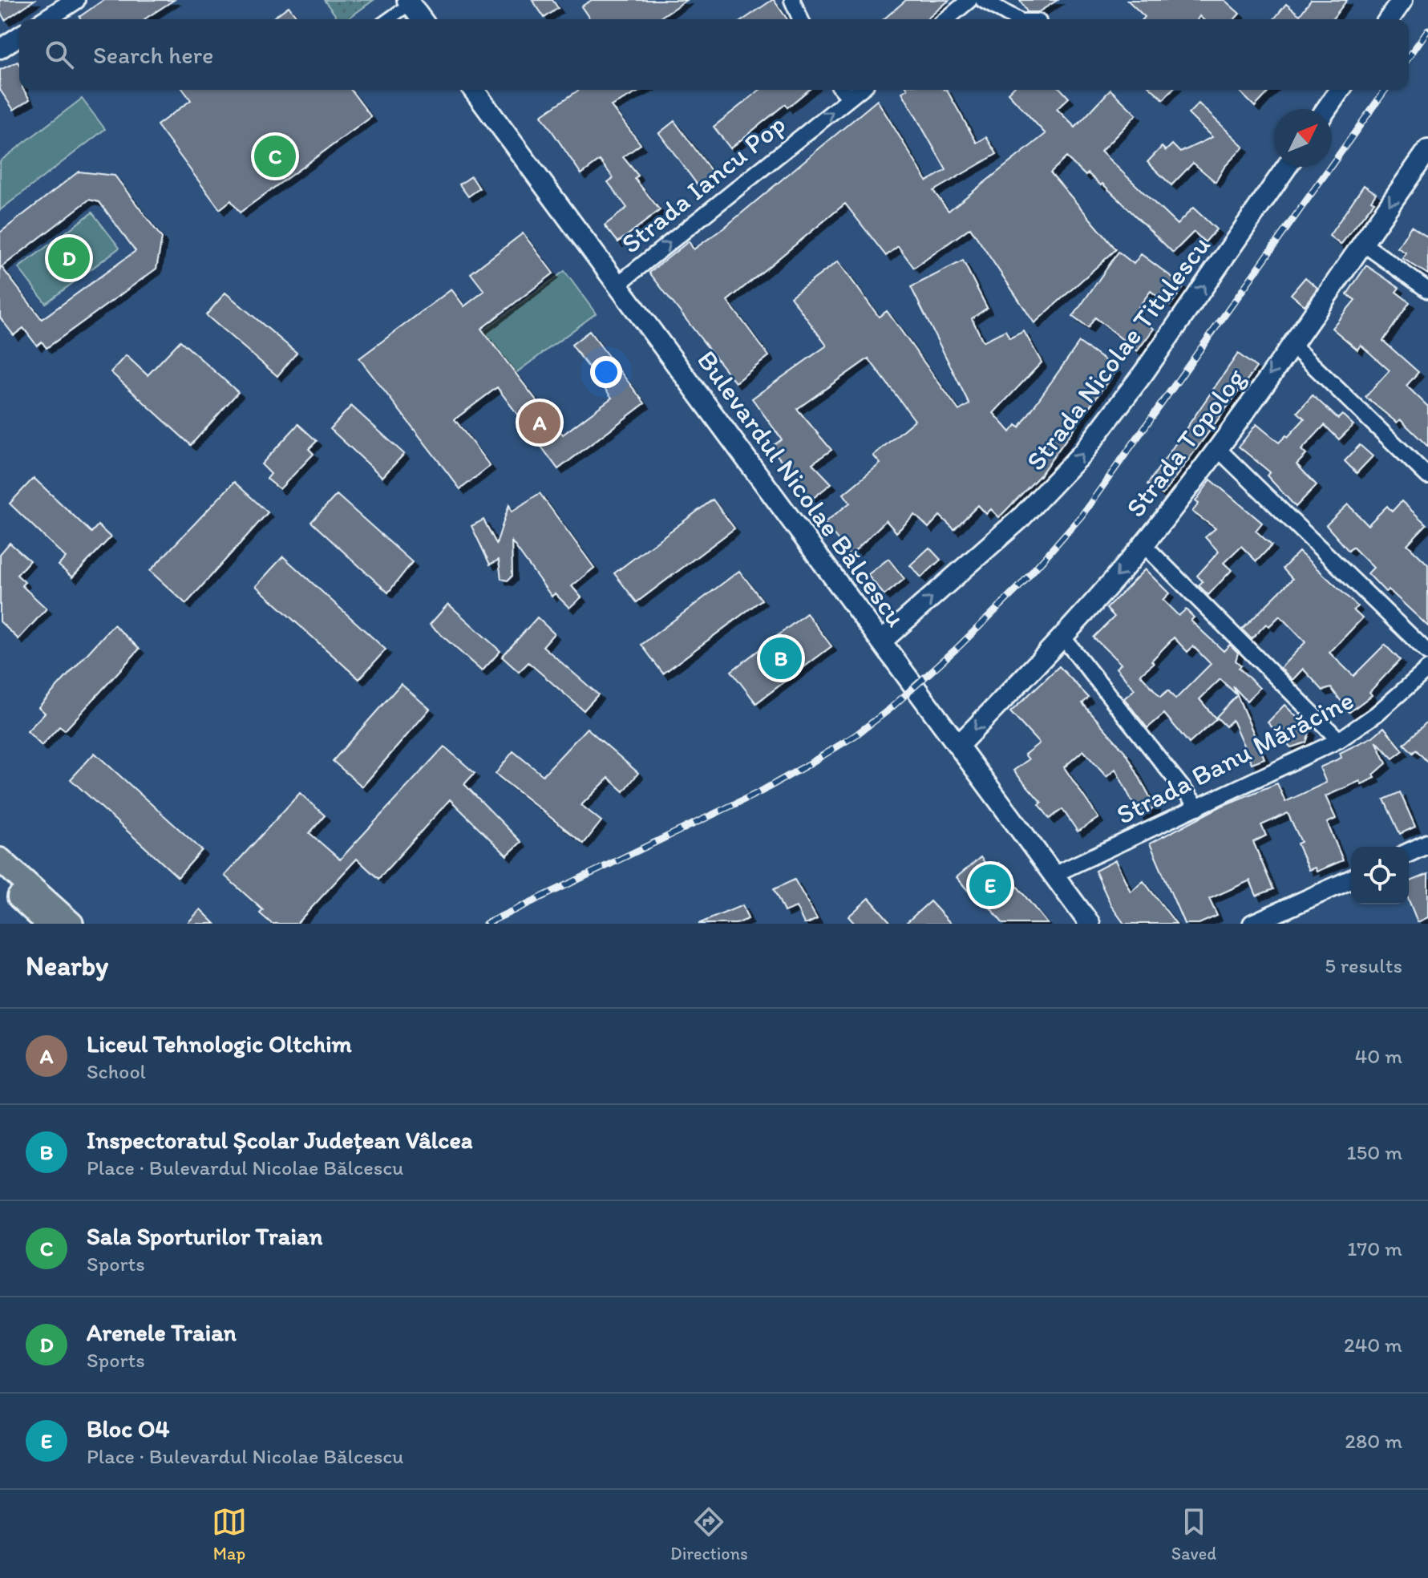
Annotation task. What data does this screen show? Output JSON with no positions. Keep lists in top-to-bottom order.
{
  "streets": {
    "main road": ["Strada Nicolae Titulescu", "Strada Topolog", "Bulevardul Nicolae Bălcescu"],
    "street": ["Strada Iancu Pop", "Strada Banu Mărăcine"]
  },
  "crossings": [
    ["Strada Iancu Pop", "Bulevardul Nicolae Bălcescu"],
    ["Strada Nicolae Titulescu", "Bulevardul Nicolae Bălcescu"],
    ["Strada Topolog", "Bulevardul Nicolae Bălcescu"],
    ["Bulevardul Nicolae Bălcescu", "Strada Banu Mărăcine"]
  ],
  "one_way": ["Strada Iancu Pop", "Strada Nicolae Titulescu", "Strada Topolog"],
  "north": "top right",
  "page": {
    "search": "Search here",
    "pins": [
      "C",
      "D",
      "A",
      "B",
      "E"
    ],
    "heading": ["Nearby", "5 results"],
    "list": [
      {
        "mark": "A",
        "name": "Liceul Tehnologic Oltchim",
        "note": "School",
        "value": "40 m"
      },
      {
        "mark": "B",
        "name": "Inspectoratul Școlar Județean Vâlcea",
        "note": "Place · Bulevardul Nicolae Bălcescu",
        "value": "150 m"
      },
      {
        "mark": "C",
        "name": "Sala Sporturilor Traian",
        "note": "Sports",
        "value": "170 m"
      },
      {
        "mark": "D",
        "name": "Arenele Traian",
        "note": "Sports",
        "value": "240 m"
      },
      {
        "mark": "E",
        "name": "Bloc O4",
        "note": "Place · Bulevardul Nicolae Bălcescu",
        "value": "280 m"
      }
    ],
    "nav": ["Map", "Directions", "Saved"]
  }
}
